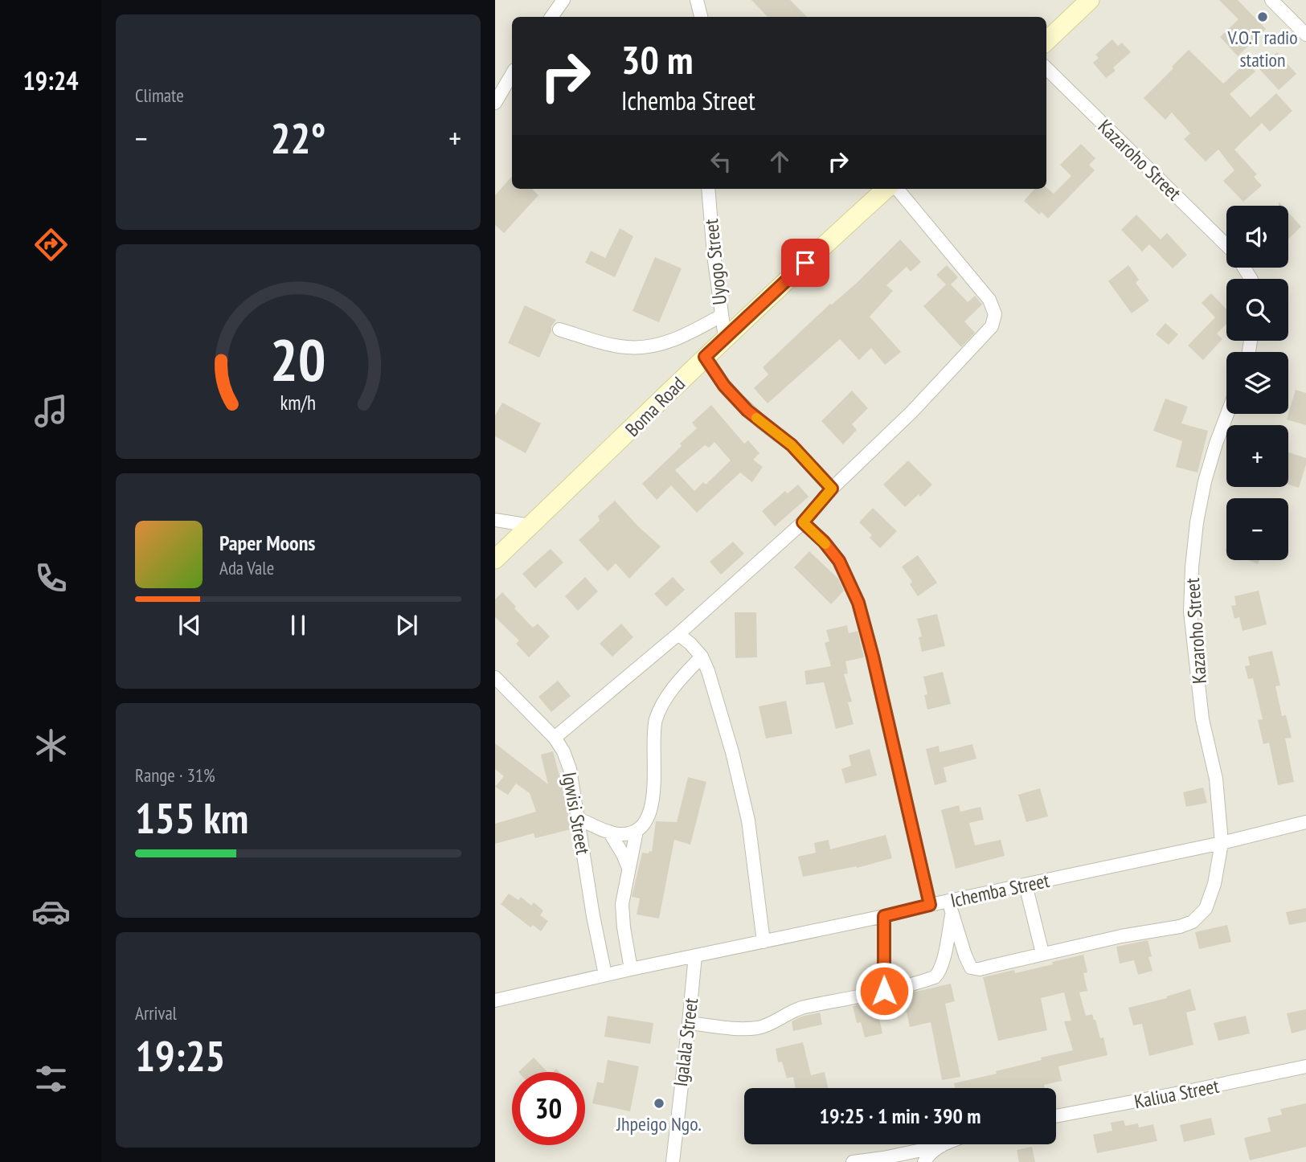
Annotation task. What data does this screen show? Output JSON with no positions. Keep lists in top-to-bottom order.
{
  "streets": {
    "main road": ["Boma Road"],
    "street": [
      "Kazaroho Street",
      "Uyogo Street",
      "Igwisi Street",
      "Ichemba Street",
      "Igalala Street",
      "Kaliua Street"
    ]
  },
  "crossings": [
    ["Kazaroho Street", "Ichemba Street"],
    ["Uyogo Street", "Boma Road"],
    ["Igwisi Street", "Ichemba Street"],
    ["Ichemba Street", "Igalala Street"]
  ],
  "places": ["V.O.T radio station", "Jhpeigo Ngo."],
  "page": {
    "tabs": "19:24",
    "tile": [
      "Climate",
      ["Range · 31%", "155 km"],
      ["Arrival", "19:25"]
    ],
    "turn": ["30 m", "Ichemba Street"],
    "heat": ["−", "22°", "+"],
    "map_buttons": ["+", "−"],
    "song": ["Paper Moons", "Ada Vale"],
    "limit": "30",
    "trip": "19:25 · 1 min · 390 m",
    "gauge": ["20", "km/h"]
  }
}
